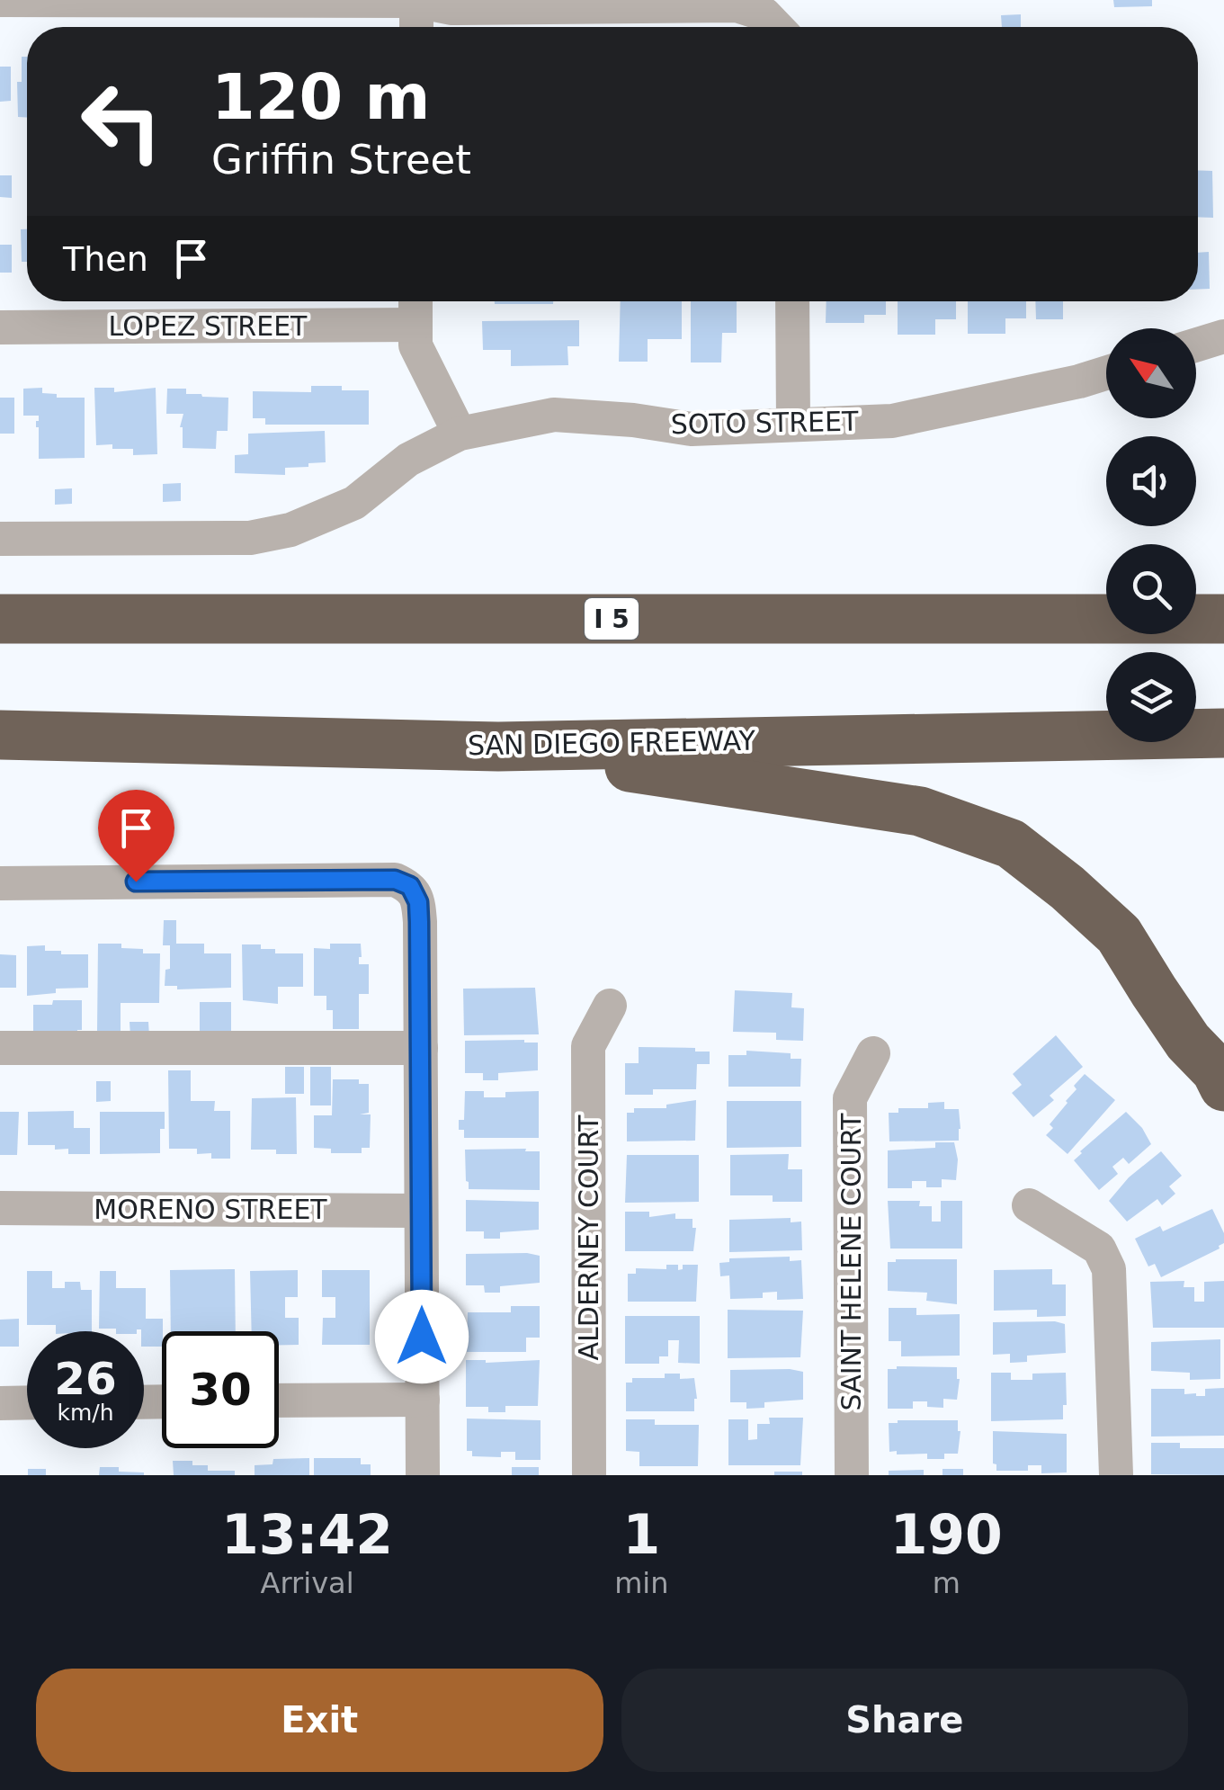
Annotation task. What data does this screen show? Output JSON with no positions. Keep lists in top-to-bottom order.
{
  "streets": {
    "highway": ["I 5", "SAN DIEGO FREEWAY"],
    "street": [
      "LOPEZ STREET",
      "SOTO STREET",
      "MORENO STREET",
      "ALDERNEY COURT",
      "SAINT HELENE COURT"
    ]
  },
  "north": "top left",
  "page": {
    "turn": ["120 m", "Griffin Street"],
    "then": "Then",
    "speed": "26 km/h",
    "limit": "30",
    "eta": [
      "13:42",
      "Arrival",
      "1",
      "min",
      "190",
      "m"
    ],
    "buttons": ["Exit", "Share"]
  }
}
